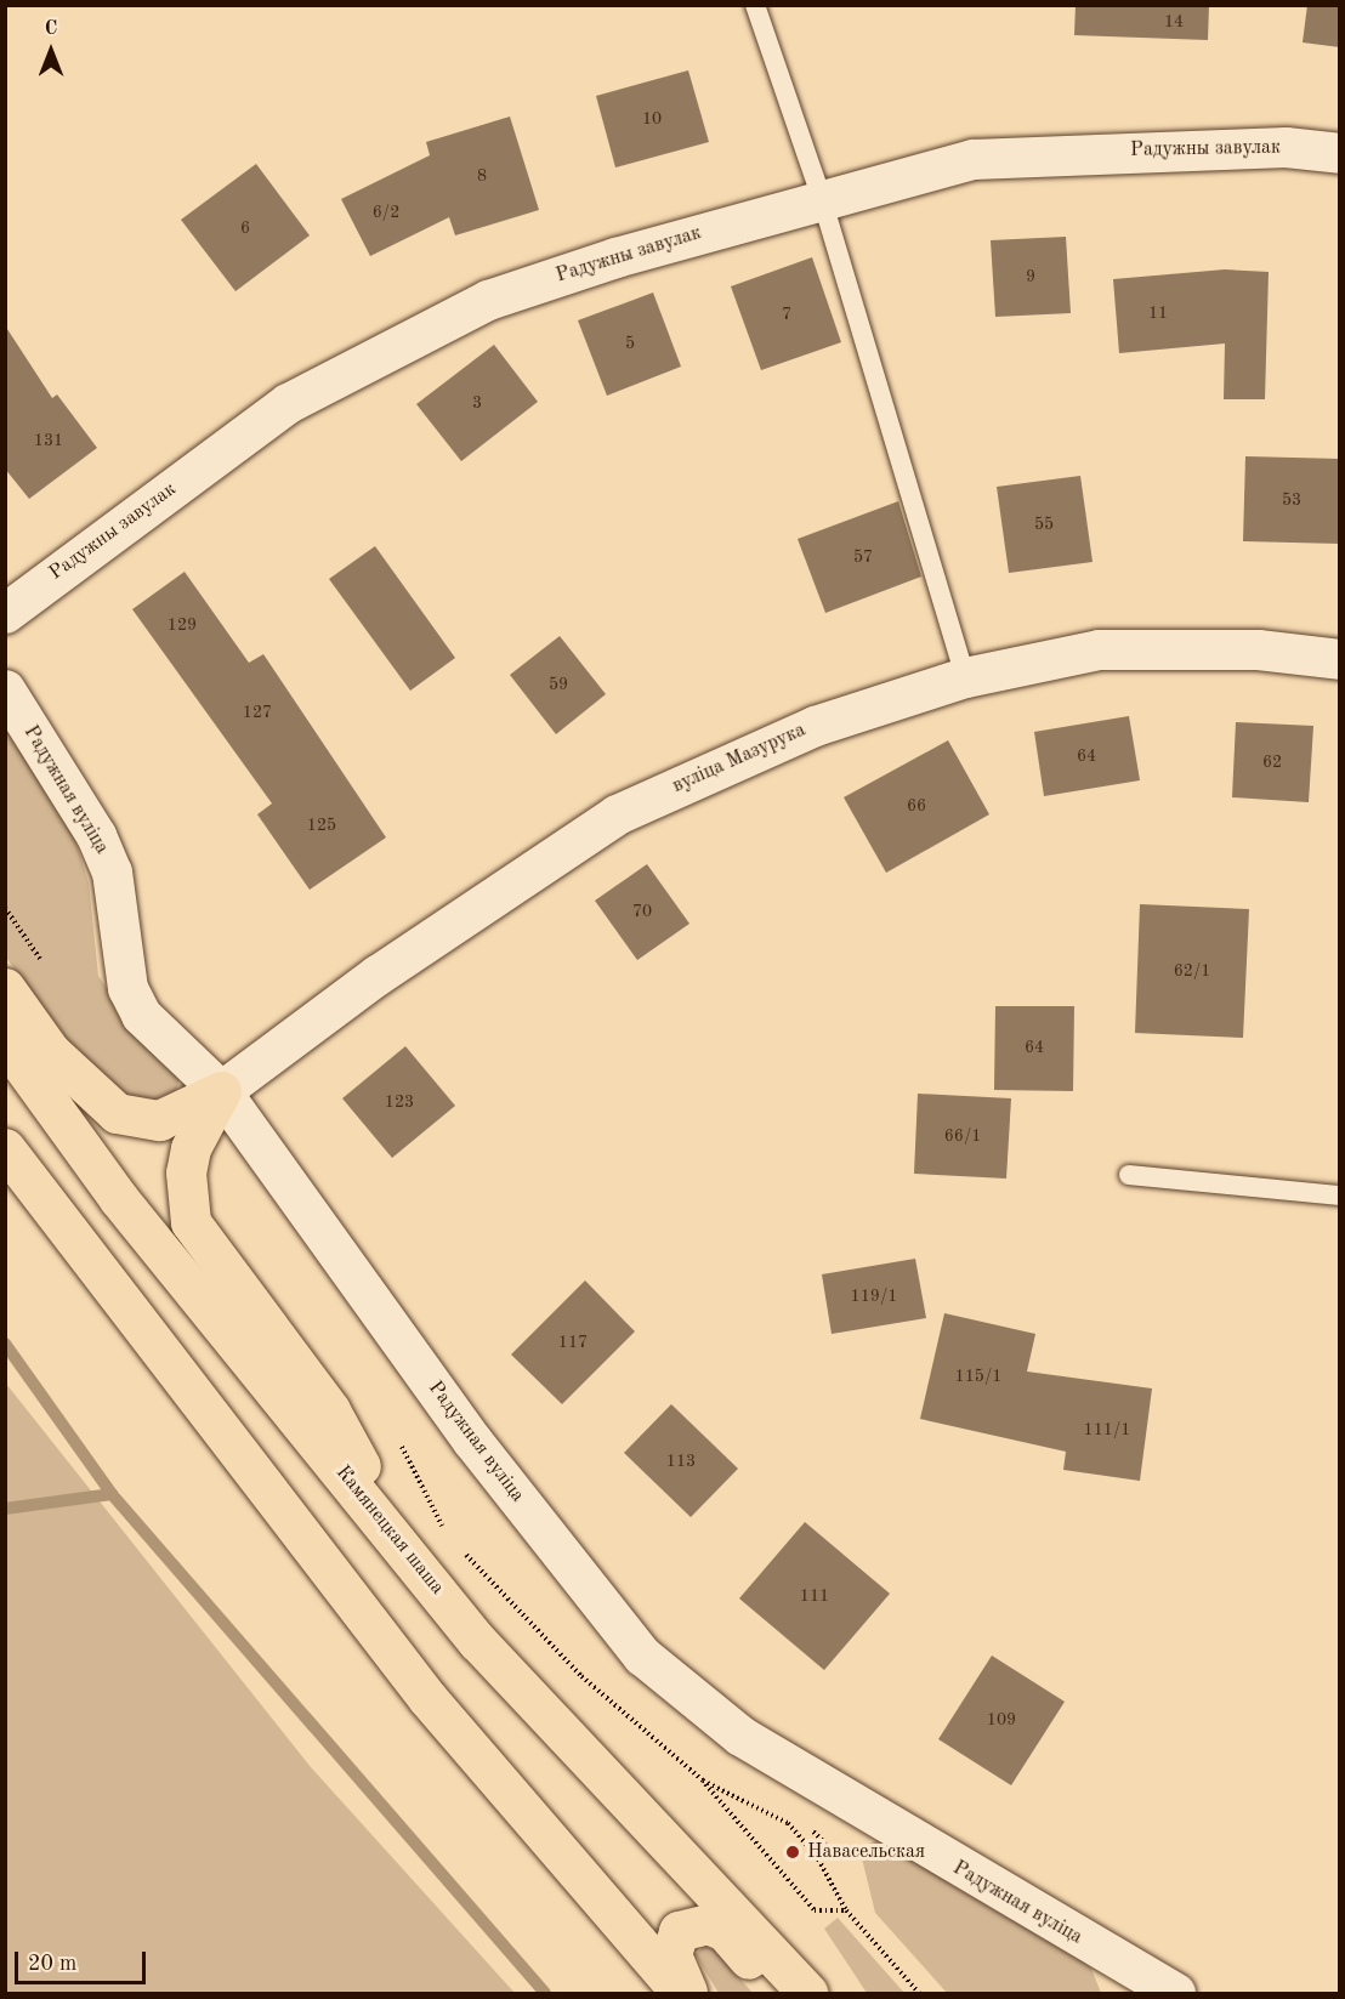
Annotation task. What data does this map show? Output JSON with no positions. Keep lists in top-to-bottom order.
{
  "streets": {
    "main road": ["Камянецкая шаша"],
    "street": ["Радужны завулак", "вуліца Мазурука", "Радужная вуліца"]
  },
  "crossings": [
    ["вуліца Мазурука", "Радужная вуліца"]
  ],
  "places": ["Навасельская"],
  "house_numbers": [
    "14",
    "10",
    "8",
    "6/2",
    "6",
    "9",
    "11",
    "7",
    "5",
    "3",
    "131",
    "53",
    "55",
    "57",
    "129",
    "59",
    "127",
    "64",
    "62",
    "66",
    "125",
    "70",
    "62/1",
    "64",
    "123",
    "66/1",
    "119/1",
    "117",
    "115/1",
    "111/1",
    "113",
    "111",
    "109"
  ],
  "scale_bar": "20 m",
  "north": "top"
}
